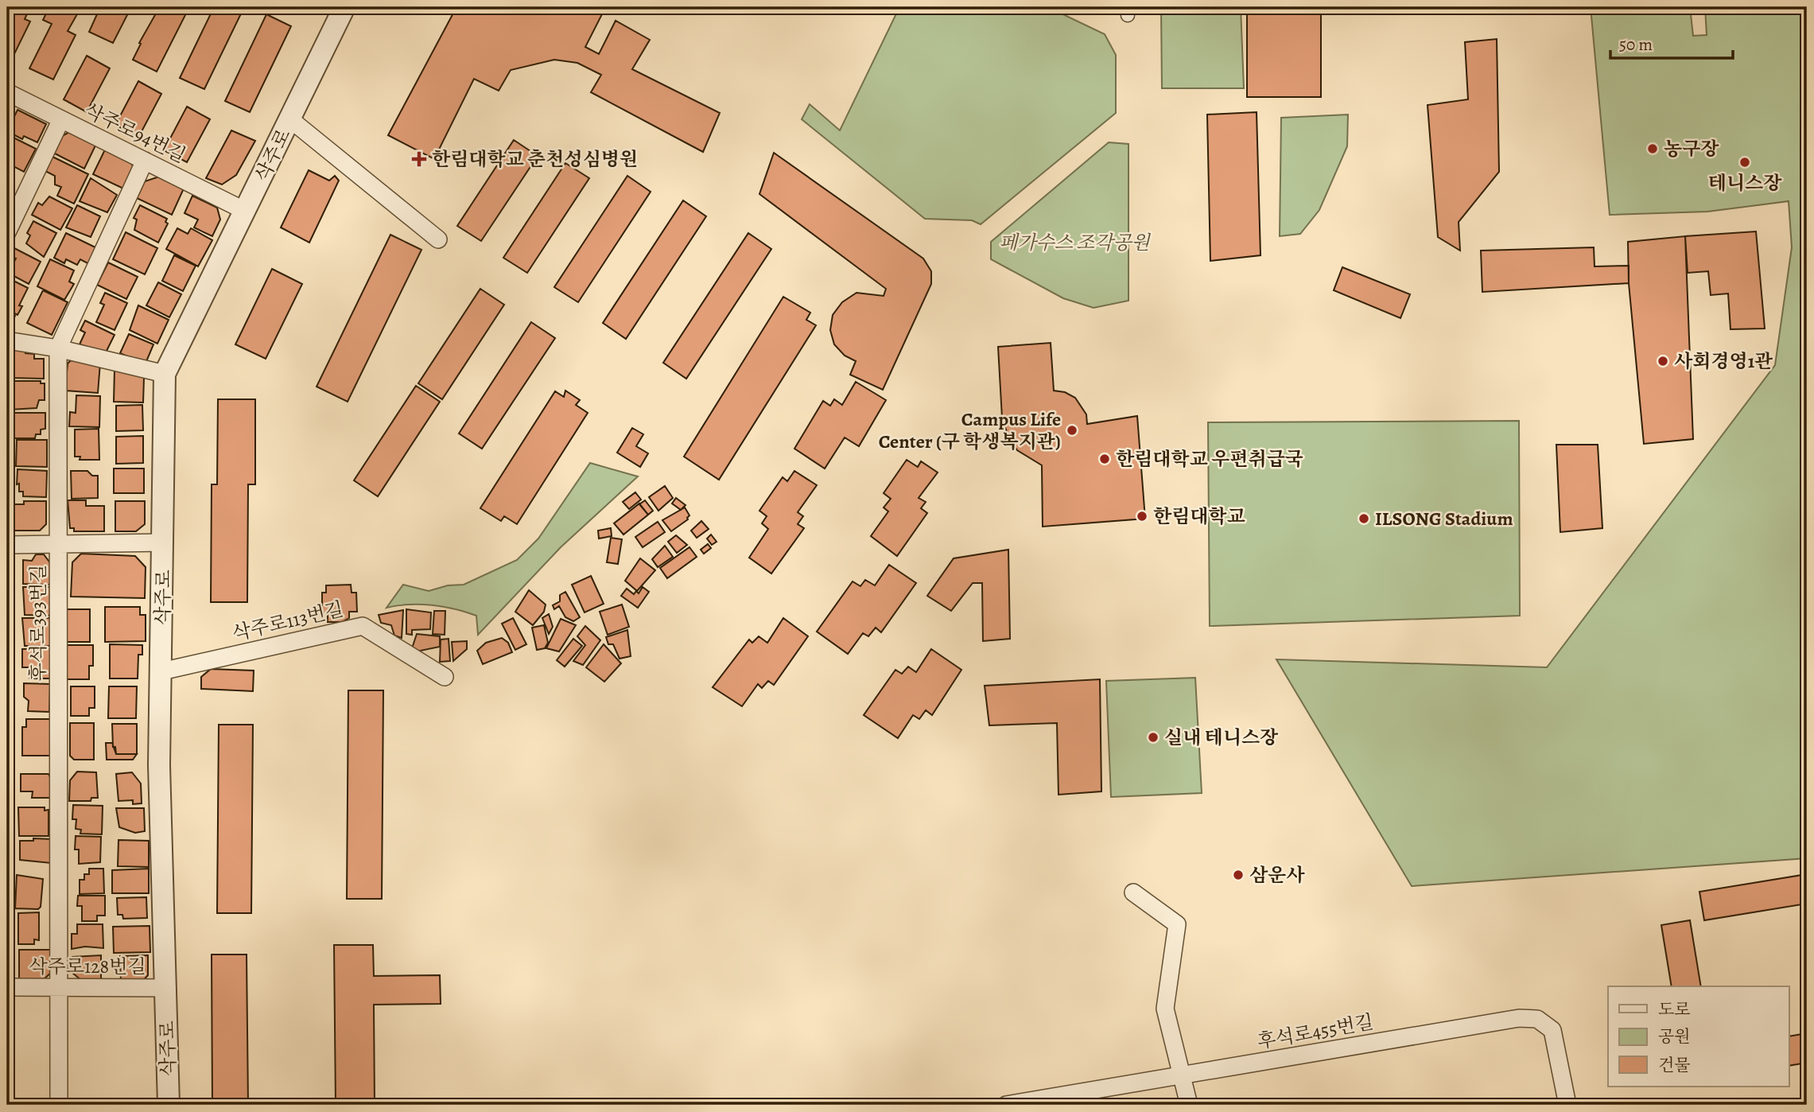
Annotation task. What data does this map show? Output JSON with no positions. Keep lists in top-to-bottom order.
{
  "streets": {
    "street": [
      "삭주로94번길",
      "삭주로",
      "삭주로113번길",
      "후석로393번길",
      "삭주로128번길",
      "후석로455번길"
    ]
  },
  "crossings": [
    ["삭주로94번길", "삭주로"],
    ["삭주로94번길", "후석로393번길"],
    ["삭주로", "삭주로113번길"],
    ["삭주로", "삭주로128번길"],
    ["후석로393번길", "삭주로128번길"]
  ],
  "parks": ["페가수스 조각공원"],
  "places": {
    "other": [
      "농구장",
      "테니스장",
      "사회경영1관",
      "Campus Life Center (구 학생복지관)",
      "한림대학교 우편취급국",
      "한림대학교",
      "ILSONG Stadium",
      "실내 테니스장",
      "삼운사"
    ],
    "health": ["한림대학교 춘천성심병원"]
  },
  "legend": ["도로", "공원", "건물"],
  "scale_bar": "50 m"
}
